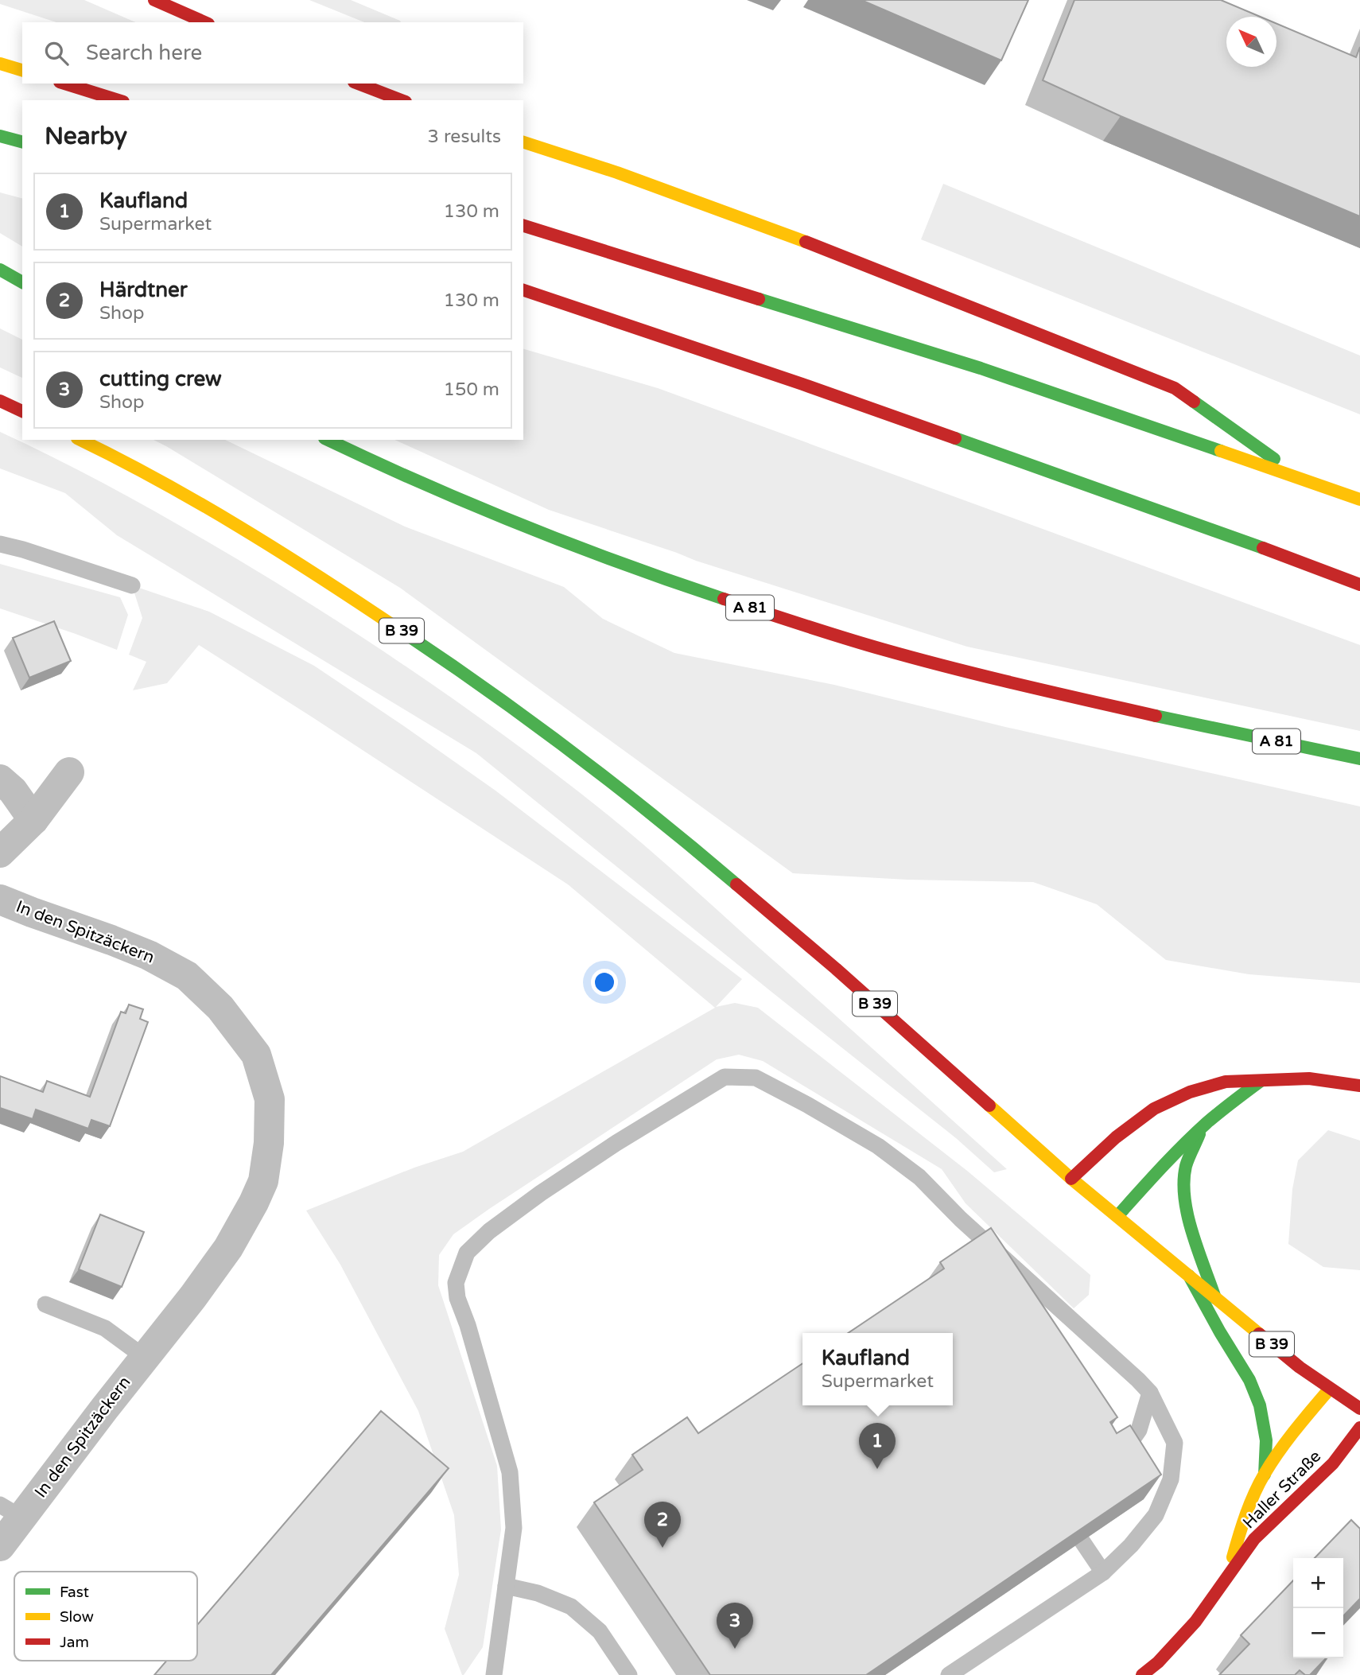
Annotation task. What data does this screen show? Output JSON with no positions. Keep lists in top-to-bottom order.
{
  "streets": {
    "main road": ["A 81", "B 39", "Haller Straße"],
    "street": ["In den Spitzäckern"]
  },
  "crossings": [
    ["B 39", "Haller Straße"]
  ],
  "legend": ["Fast", "Slow", "Jam"],
  "north": "top left",
  "page": {
    "search": "Search here",
    "heading": ["Nearby", "3 results"],
    "list": [
      {
        "mark": "1",
        "name": "Kaufland",
        "note": "Supermarket",
        "value": "130 m"
      },
      {
        "mark": "2",
        "name": "Härdtner",
        "note": "Shop",
        "value": "130 m"
      },
      {
        "mark": "3",
        "name": "cutting crew",
        "note": "Shop",
        "value": "150 m"
      }
    ],
    "popup": ["Kaufland", "Supermarket"],
    "pins": ["1", "2", "3"],
    "map_buttons": ["+", "−"]
  }
}
